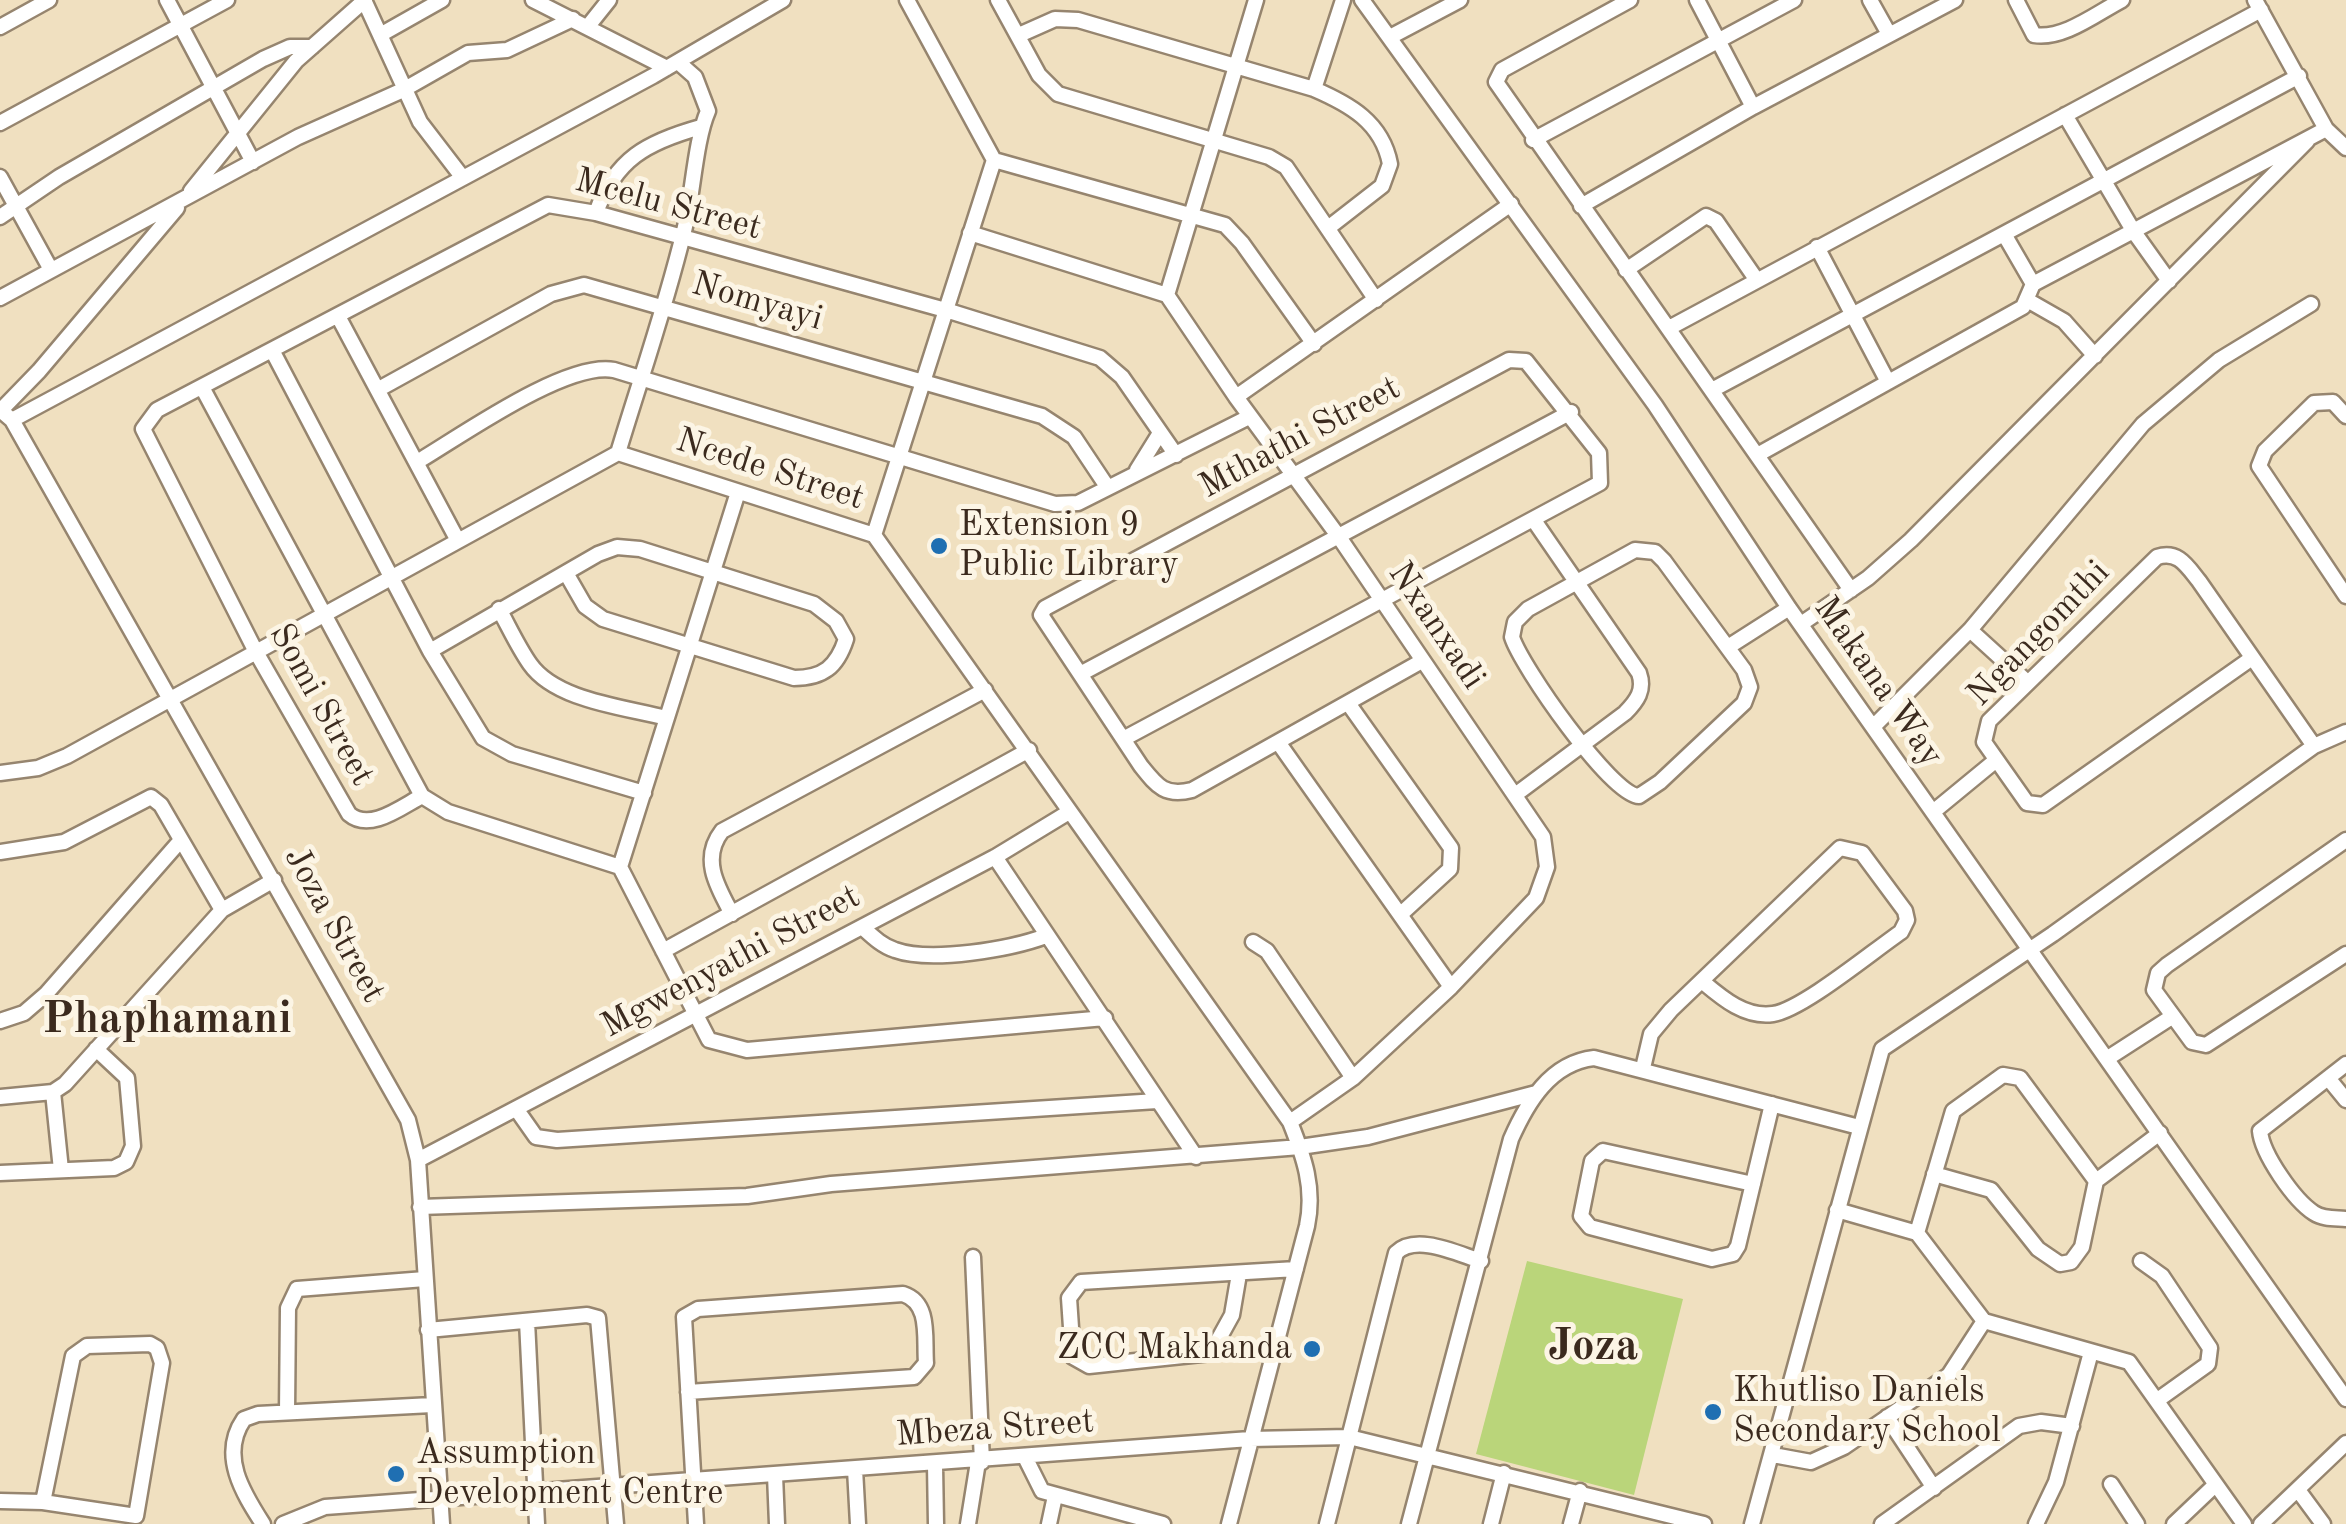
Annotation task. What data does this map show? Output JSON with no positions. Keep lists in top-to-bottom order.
{
  "streets": {
    "street": [
      "Mcelu Street",
      "Nomyayi",
      "Mthathi Street",
      "Ncede Street",
      "Nxanxadi",
      "Ngangomthi",
      "Makana Way",
      "Somi Street",
      "Joza Street",
      "Mgwenyathi Street",
      "Mbeza Street"
    ]
  },
  "crossings": [
    ["Mcelu Street", "Somi Street"],
    ["Mthathi Street", "Nxanxadi"],
    ["Ncede Street", "Nxanxadi"],
    ["Ncede Street", "Mgwenyathi Street"],
    ["Ncede Street", "Mbeza Street"],
    ["Joza Street", "Mgwenyathi Street"],
    ["Joza Street", "Mbeza Street"]
  ],
  "districts": ["Phaphamani", "Joza"],
  "places": [
    "Extension 9 Public Library",
    "ZCC Makhanda",
    "Khutliso Daniels Secondary School",
    "Assumption Development Centre"
  ]
}
